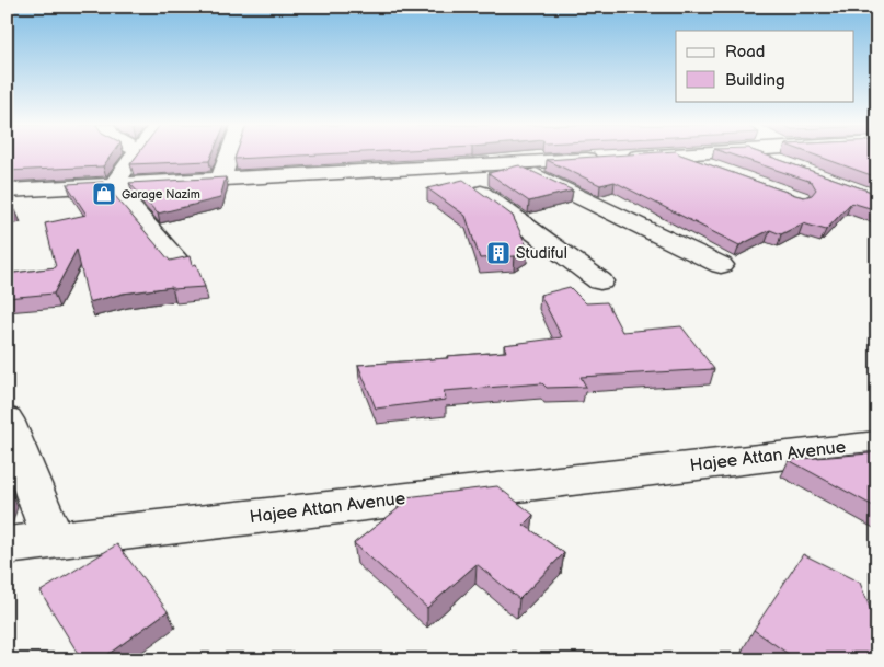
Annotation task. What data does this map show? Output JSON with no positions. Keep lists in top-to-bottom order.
{
  "streets": {
    "street": ["Hajee Attan Avenue"]
  },
  "places": {
    "shop": ["Garage Nazim"],
    "building": ["Studiful"]
  },
  "legend": ["Road", "Building"]
}
